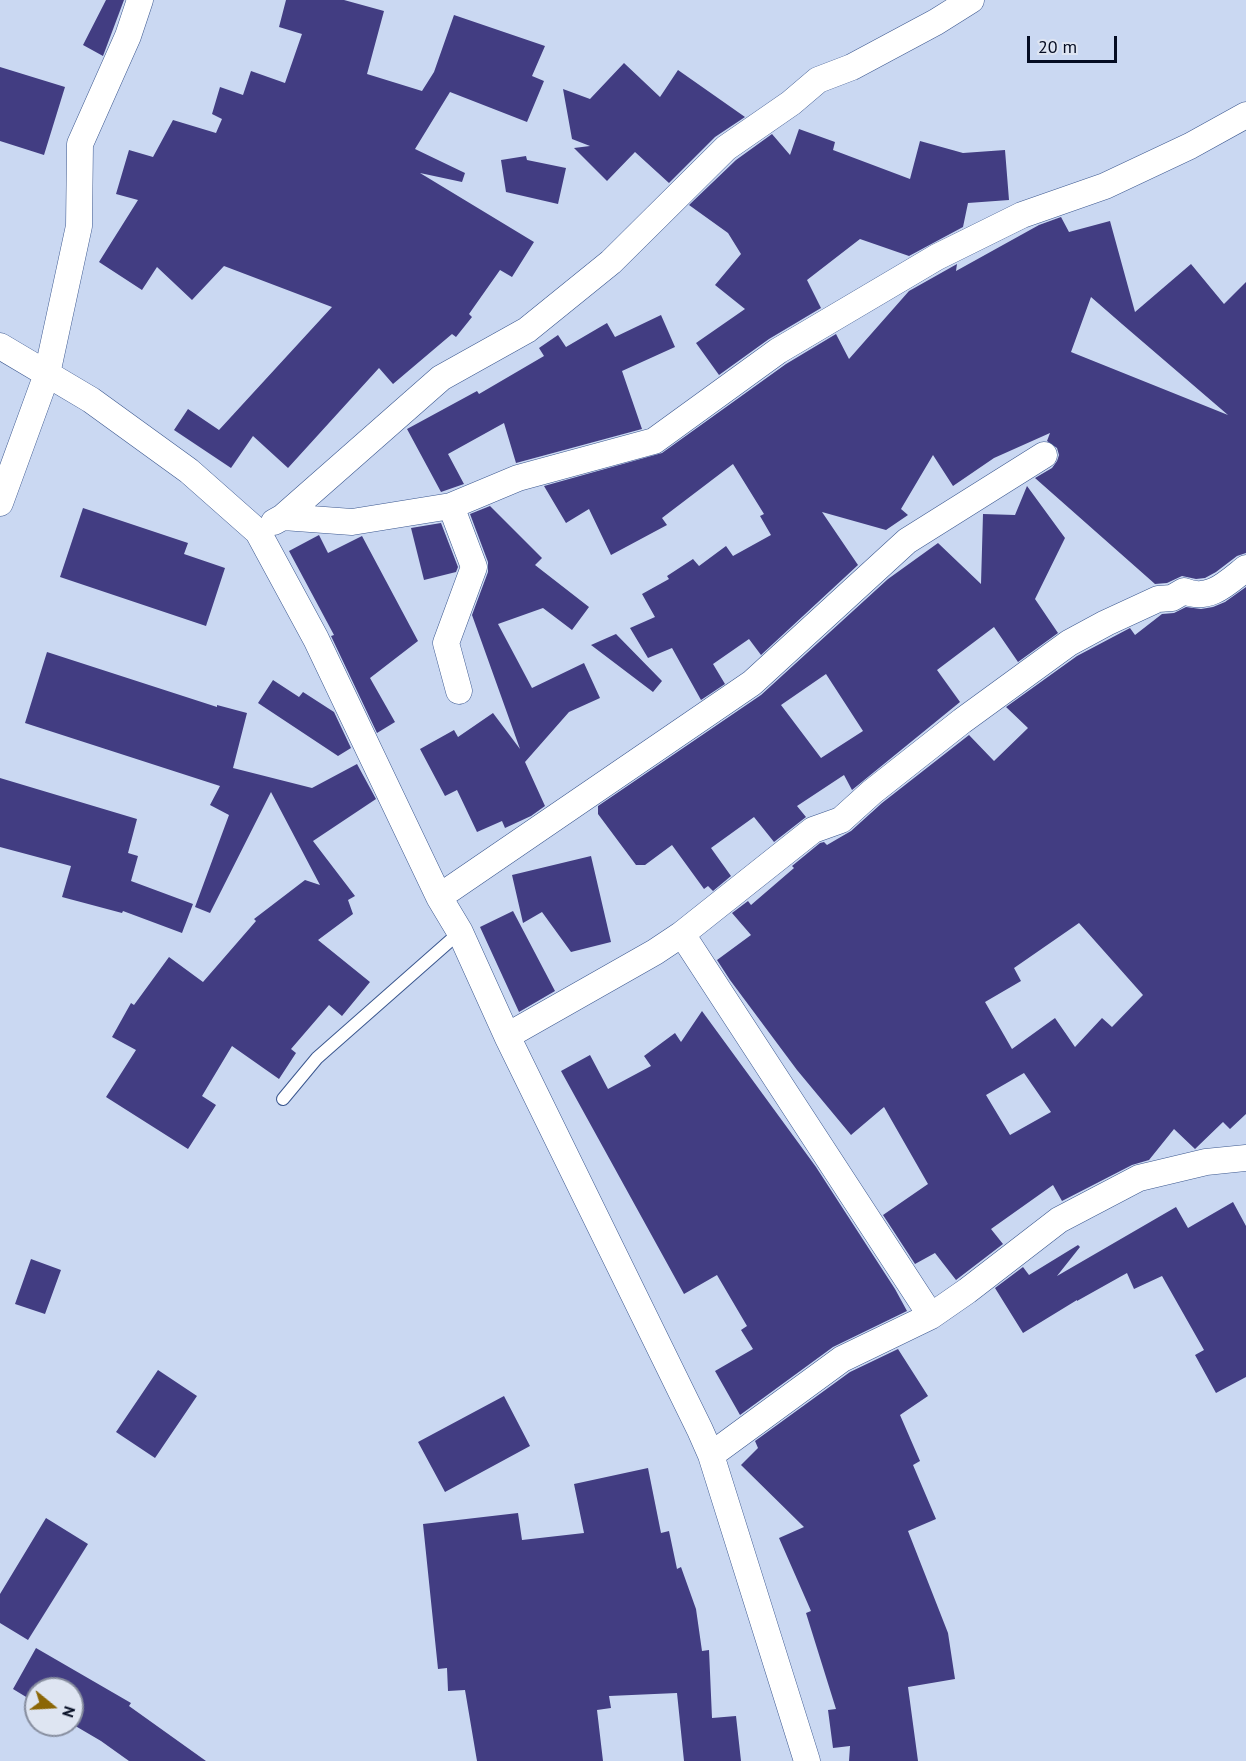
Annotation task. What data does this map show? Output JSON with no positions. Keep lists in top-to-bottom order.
{
  "scale_bar": "20 m",
  "north": "right"
}
